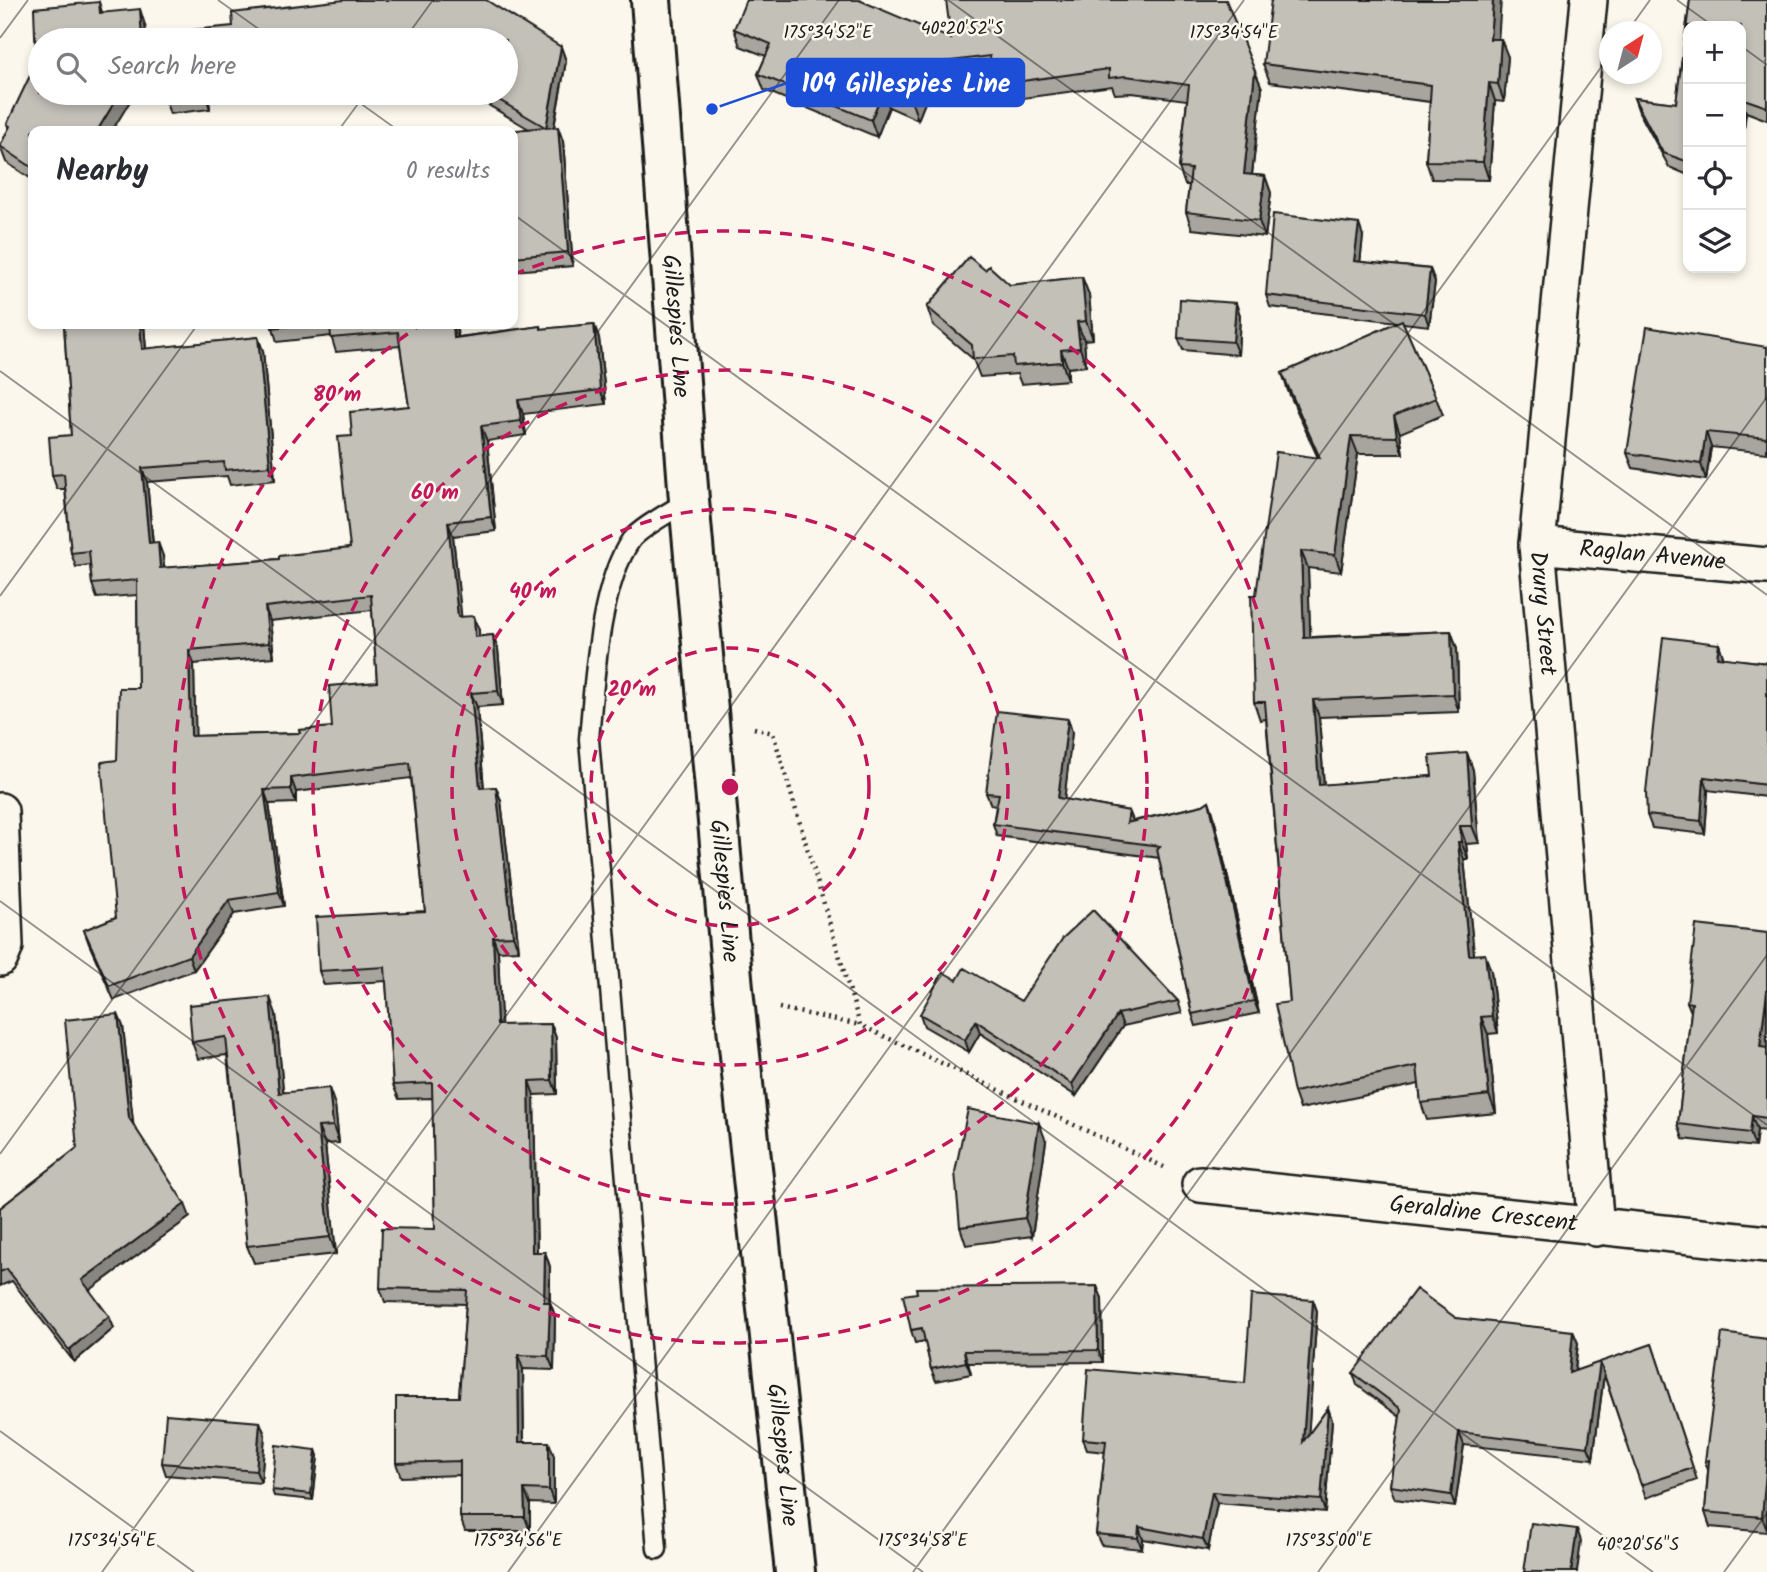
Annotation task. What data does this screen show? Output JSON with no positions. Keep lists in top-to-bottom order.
{
  "streets": {
    "street": [
      "Gillespies Line",
      "Raglan Avenue",
      "Drury Street",
      "Geraldine Crescent"
    ]
  },
  "crossings": [
    ["Raglan Avenue", "Drury Street"],
    ["Drury Street", "Geraldine Crescent"]
  ],
  "places": ["109 Gillespies Line"],
  "north": "top right",
  "page": {
    "map_buttons": ["+", "−"],
    "search": "Search here",
    "heading": ["Nearby", "0 results"]
  },
  "coordinates": [
    "40°20'52\"S",
    "175°34'52\"E",
    "175°34'54\"E",
    "175°34'56\"E",
    "175°34'58\"E",
    "175°35'00\"E",
    "40°20'56\"S"
  ],
  "rings": [
    "80 m",
    "60 m",
    "40 m",
    "20 m"
  ]
}
